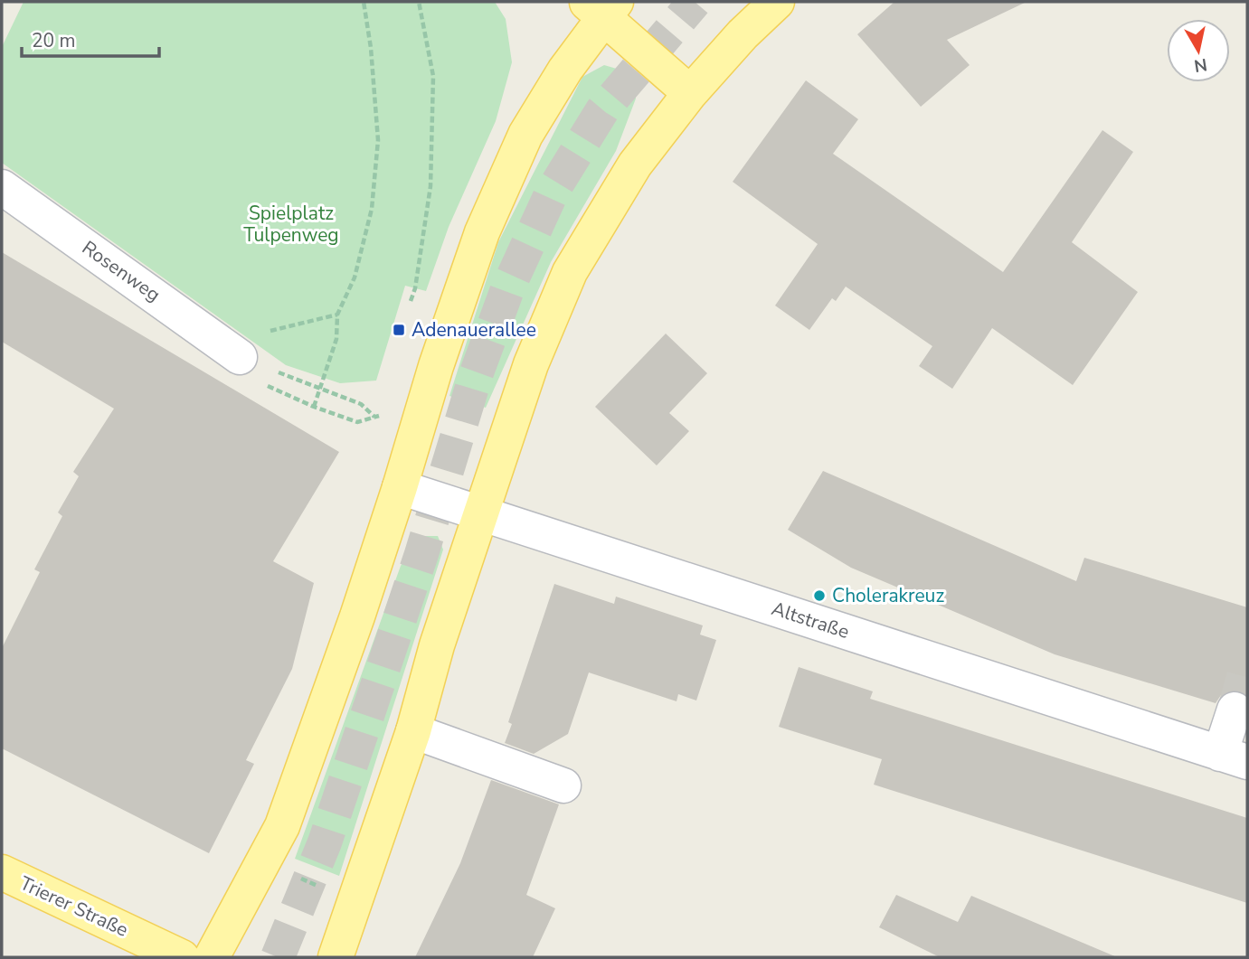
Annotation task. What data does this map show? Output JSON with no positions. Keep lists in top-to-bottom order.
{
  "streets": {
    "main road": ["Trierer Straße"],
    "street": ["Rosenweg", "Altstraße"]
  },
  "parks": ["Spielplatz Tulpenweg"],
  "places": {
    "transit": ["Adenauerallee"],
    "other": ["Cholerakreuz"]
  },
  "scale_bar": "20 m",
  "north": "bottom"
}
